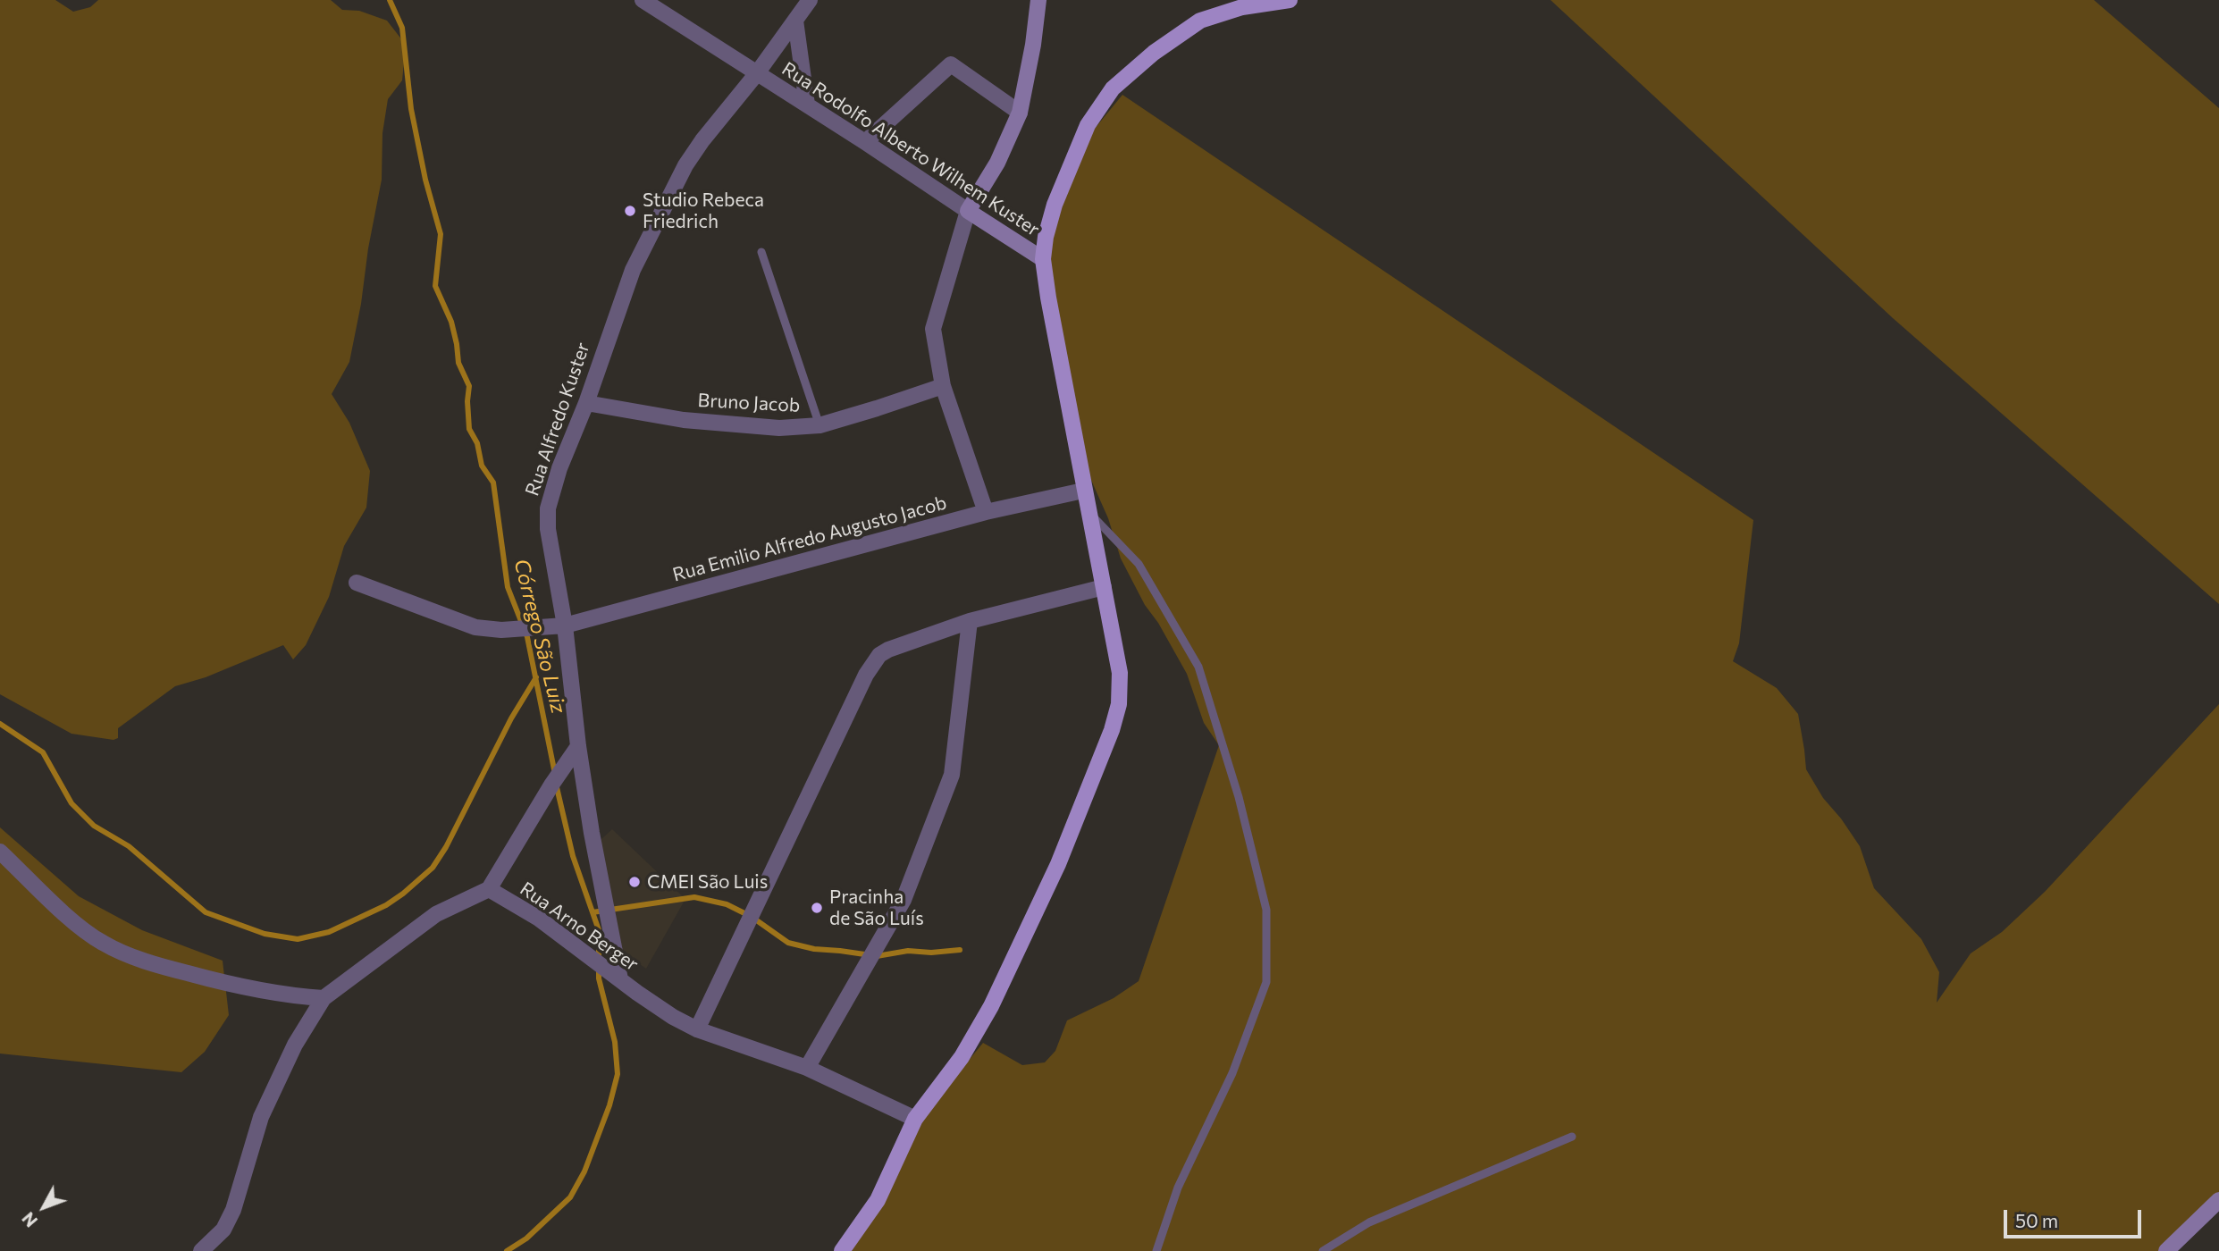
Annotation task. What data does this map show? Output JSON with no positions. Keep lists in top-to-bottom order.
{
  "streets": {
    "street": [
      "Rua Rodolfo Alberto Wilhem Kuster",
      "Bruno Jacob",
      "Rua Alfredo Kuster",
      "Rua Emilio Alfredo Augusto Jacob",
      "Rua Arno Berger"
    ]
  },
  "crossings": [
    ["Rua Rodolfo Alberto Wilhem Kuster", "Rua Alfredo Kuster"],
    ["Bruno Jacob", "Rua Alfredo Kuster"],
    ["Rua Alfredo Kuster", "Rua Emilio Alfredo Augusto Jacob"],
    ["Rua Alfredo Kuster", "Rua Arno Berger"]
  ],
  "water": ["Córrego São Luiz"],
  "places": ["Studio Rebeca Friedrich", "CMEI São Luis", "Pracinha de São Luís"],
  "scale_bar": "50 m",
  "north": "bottom left"
}
